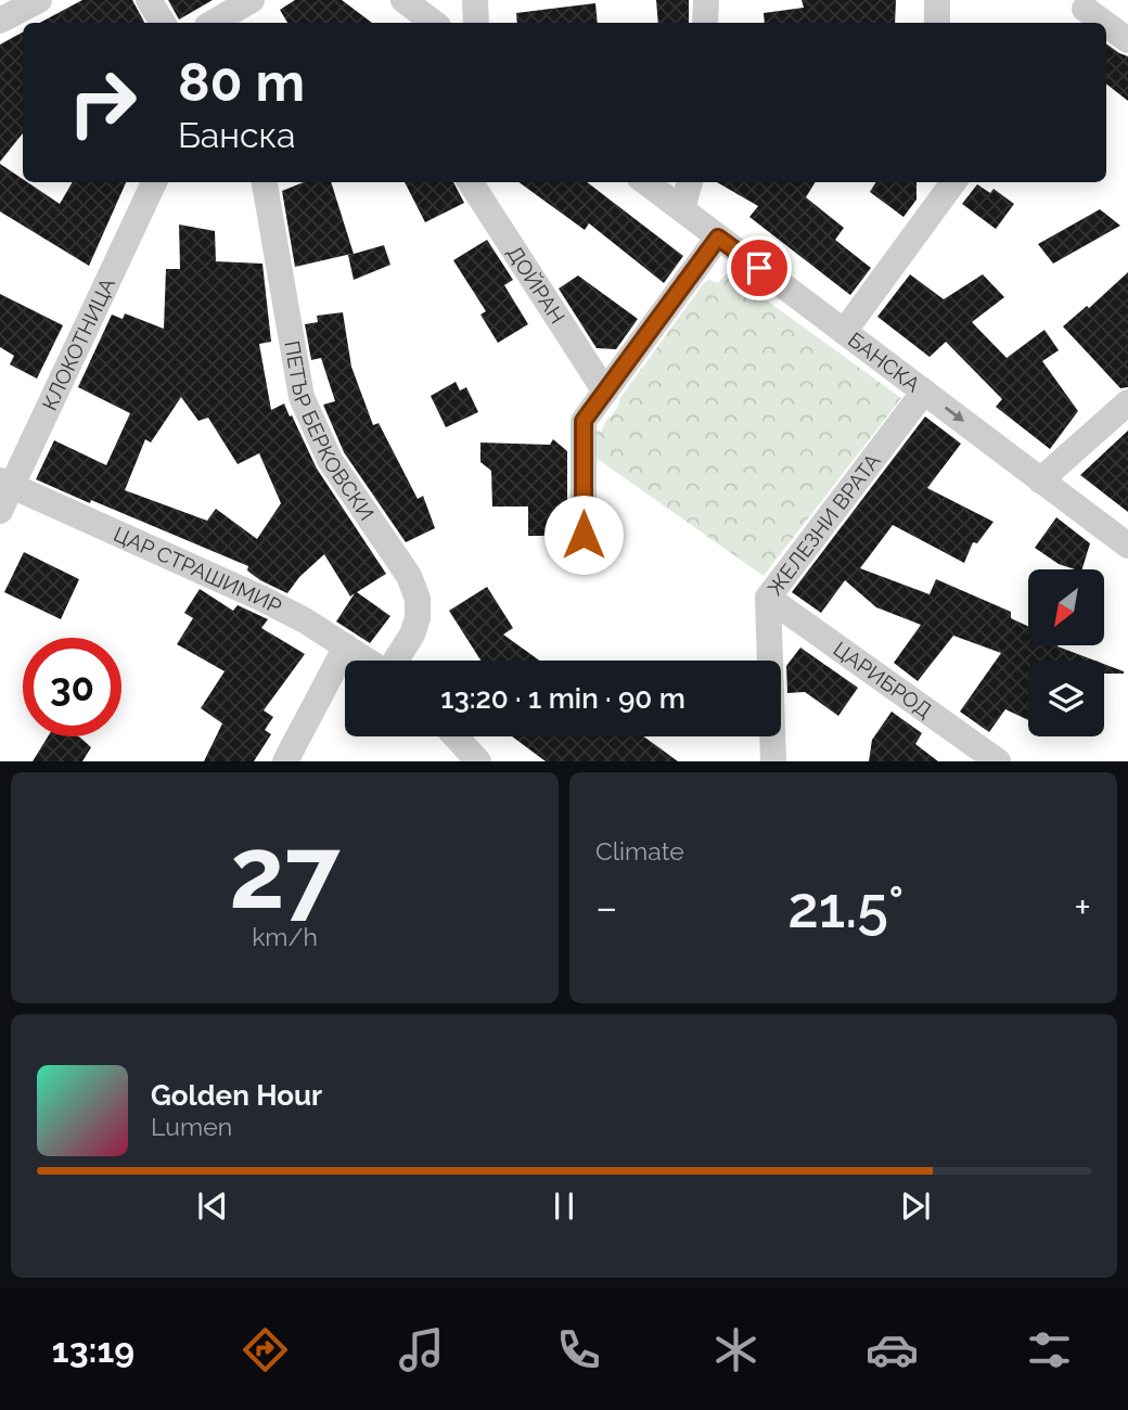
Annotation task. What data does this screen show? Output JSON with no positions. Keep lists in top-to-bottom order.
{
  "streets": {
    "street": [
      "ДОЙРАН",
      "КЛОКОТНИЦА",
      "БАНСКА",
      "ПЕТЪР БЕРКОВСКИ",
      "ЖЕЛЕЗНИ ВРАТА",
      "ЦАР СТРАШИМИР",
      "ЦАРИБРОД"
    ]
  },
  "crossings": [
    ["КЛОКОТНИЦА", "ЦАР СТРАШИМИР"],
    ["БАНСКА", "ЖЕЛЕЗНИ ВРАТА"],
    ["ЖЕЛЕЗНИ ВРАТА", "ЦАРИБРОД"]
  ],
  "north": "bottom left",
  "page": {
    "turn": ["80 m", "Банска"],
    "limit": "30",
    "trip": "13:20 · 1 min · 90 m",
    "tile": [
      ["27", "km/h"],
      "Climate"
    ],
    "heat": ["−", "21.5°", "+"],
    "song": ["Golden Hour", "Lumen"],
    "tabs": "13:19"
  }
}
